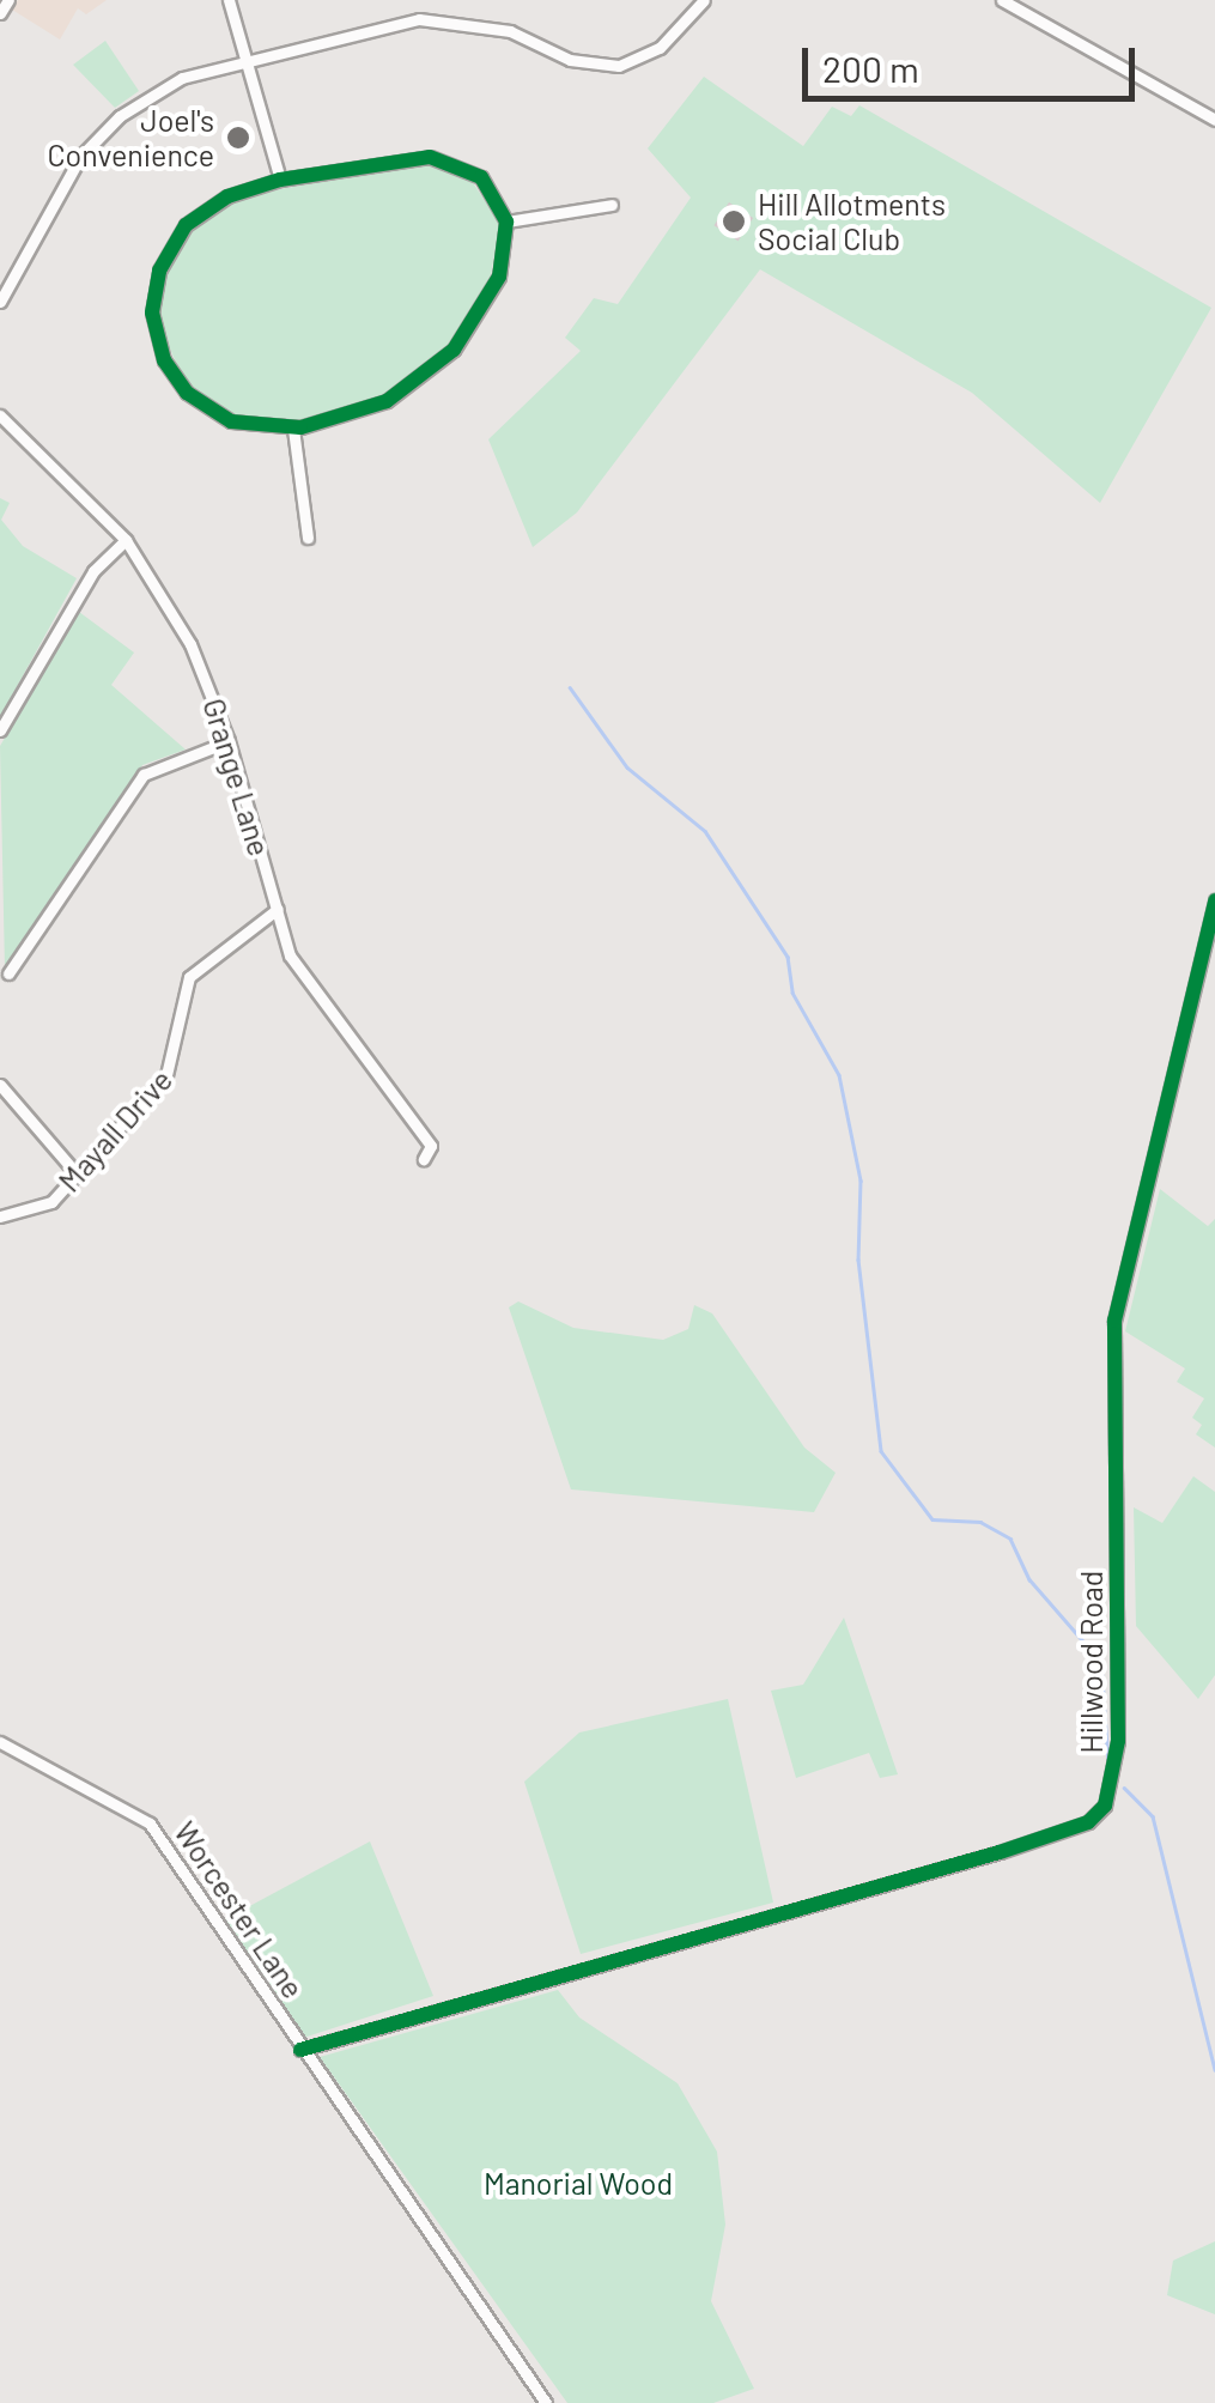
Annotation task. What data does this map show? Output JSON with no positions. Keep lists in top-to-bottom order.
{
  "streets": {
    "street": [
      "Grange Lane",
      "Mayall Drive",
      "Hillwood Road",
      "Worcester Lane"
    ]
  },
  "crossings": [
    ["Grange Lane", "Mayall Drive"],
    ["Hillwood Road", "Worcester Lane"]
  ],
  "parks": ["Manorial Wood"],
  "places": ["Joel's Convenience", "Hill Allotments Social Club"],
  "scale_bar": "200 m"
}
